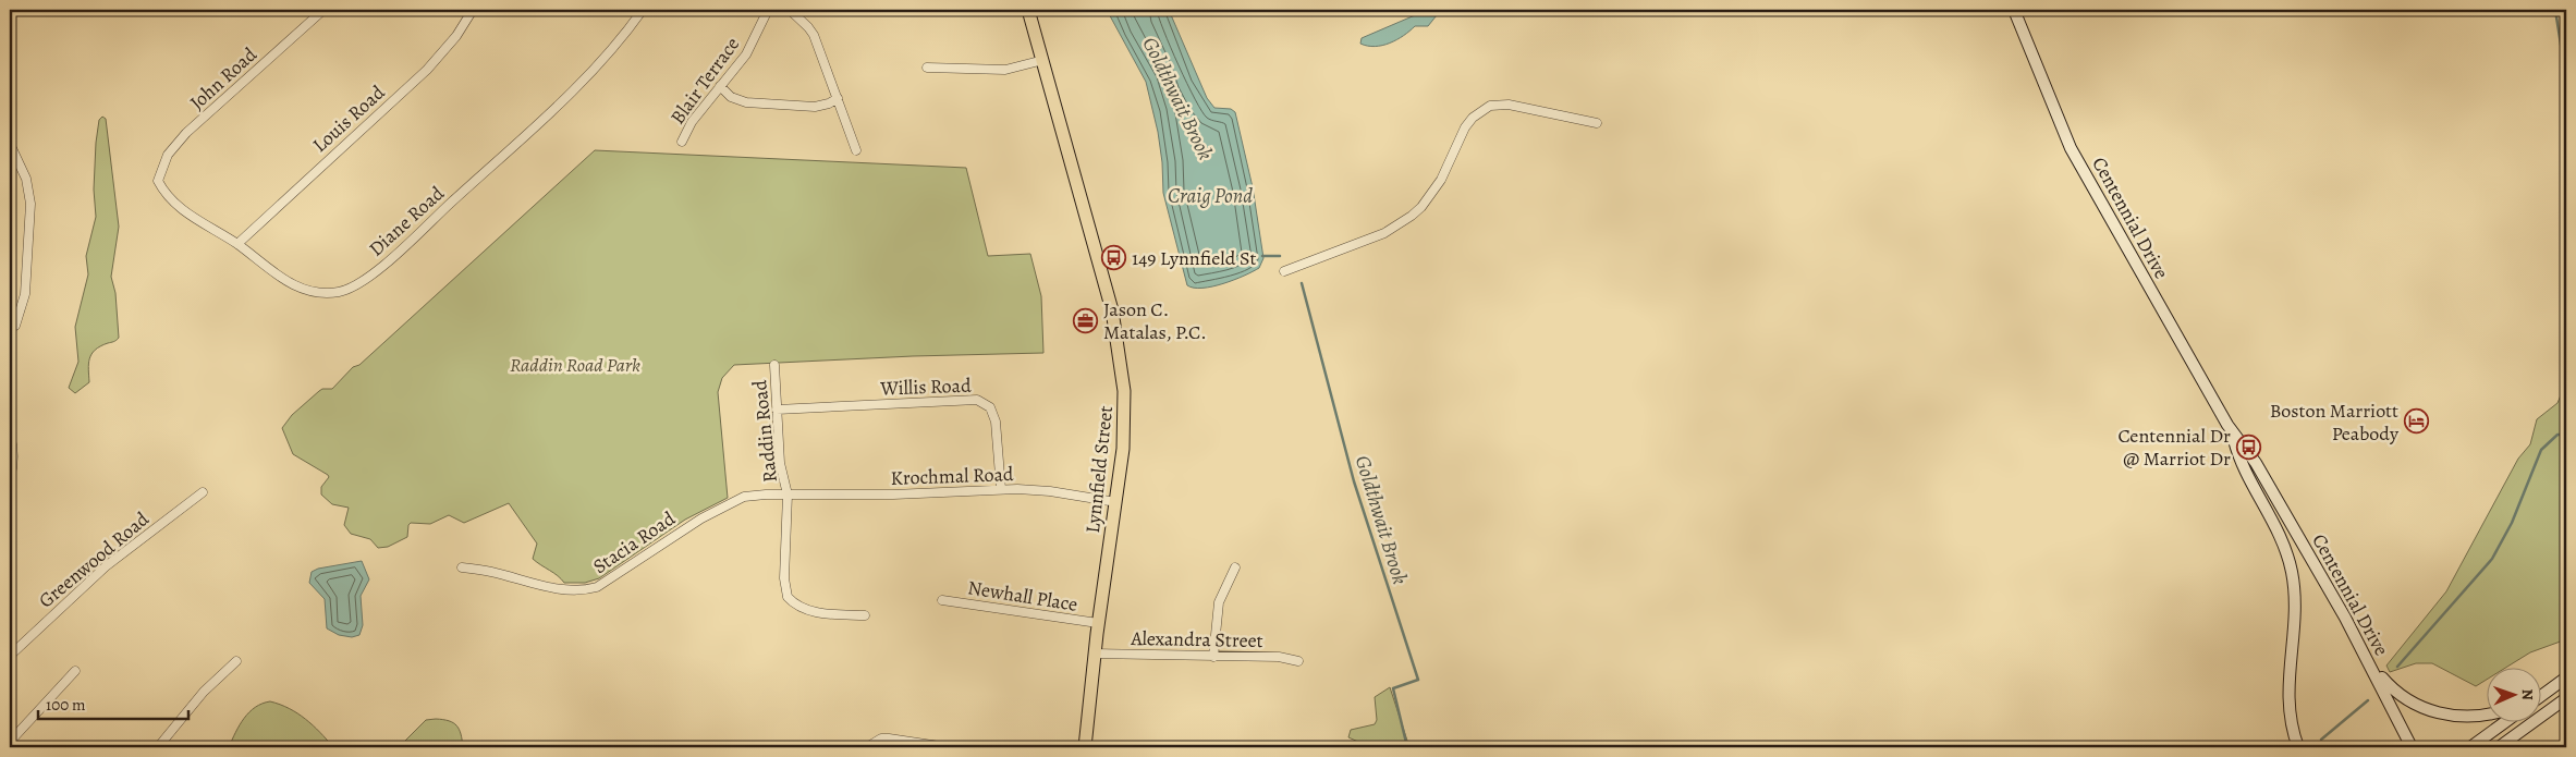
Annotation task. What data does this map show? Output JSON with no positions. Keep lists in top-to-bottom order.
{
  "streets": {
    "main road": ["Lynnfield Street"],
    "street": [
      "John Road",
      "Blair Terrace",
      "Louis Road",
      "Centennial Drive",
      "Diane Road",
      "Willis Road",
      "Raddin Road",
      "Krochmal Road",
      "Stacia Road",
      "Greenwood Road",
      "Newhall Place",
      "Alexandra Street"
    ]
  },
  "crossings": [
    ["John Road", "Diane Road"],
    ["Louis Road", "Diane Road"],
    ["Willis Road", "Raddin Road"],
    ["Willis Road", "Krochmal Road"],
    ["Raddin Road", "Krochmal Road"],
    ["Raddin Road", "Stacia Road"],
    ["Lynnfield Street", "Krochmal Road"],
    ["Lynnfield Street", "Newhall Place"],
    ["Lynnfield Street", "Alexandra Street"],
    ["Krochmal Road", "Stacia Road"]
  ],
  "water": ["Goldthwait Brook", "Craig Pond"],
  "parks": ["Raddin Road Park"],
  "places": {
    "bus stop": ["149 Lynnfield St", "Centennial Dr @ Marriot Dr"],
    "office": ["Jason C. Matalas, P.C."],
    "hotel": ["Boston Marriott Peabody"]
  },
  "scale_bar": "100 m",
  "north": "right"
}
